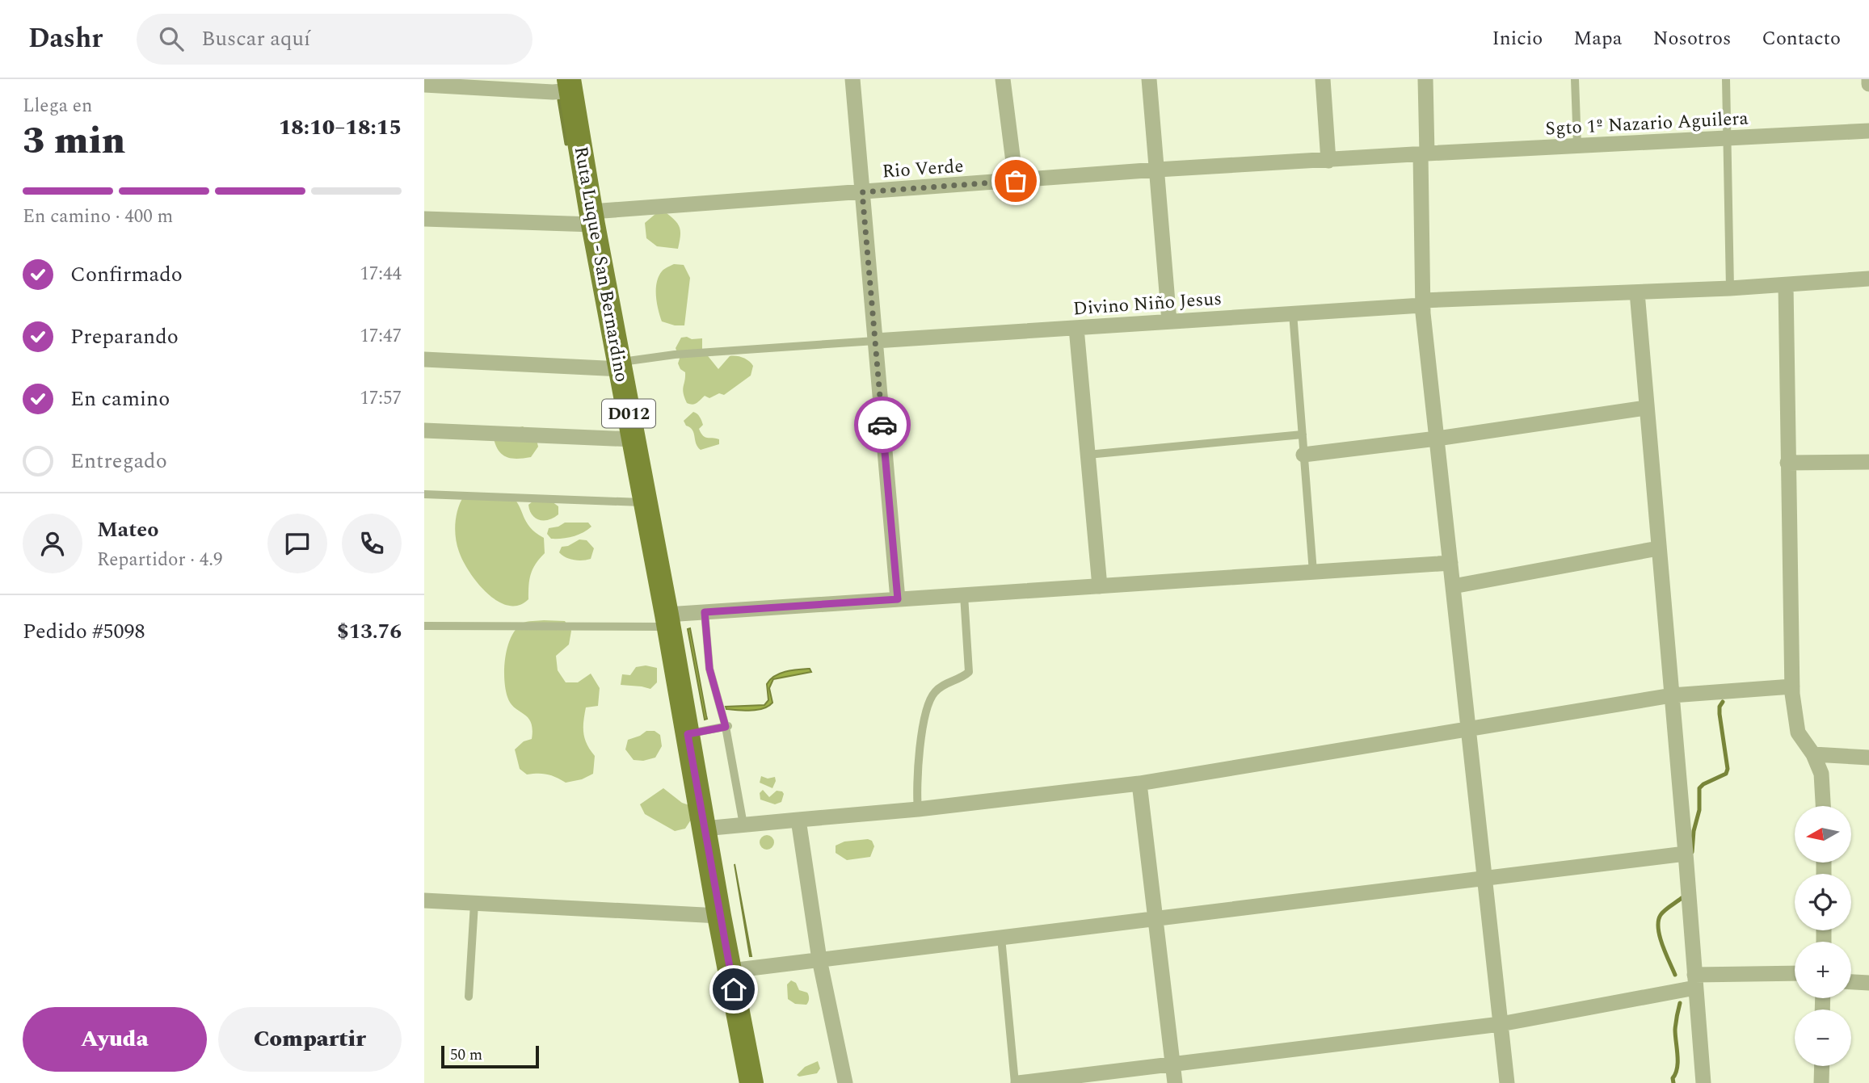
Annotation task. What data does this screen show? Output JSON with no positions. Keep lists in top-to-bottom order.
{
  "streets": {
    "main road": ["Ruta Luque - San Bernardino", "D012"],
    "street": ["Sgto 1º Nazario Aguilera", "Rio Verde", "Divino Niño Jesus"]
  },
  "crossings": [
    ["Sgto 1º Nazario Aguilera", "Rio Verde"],
    ["Rio Verde", "Ruta Luque - San Bernardino"],
    ["Ruta Luque - San Bernardino", "D012"]
  ],
  "scale_bar": "50 m",
  "north": "left",
  "page": {
    "header": "Dashr",
    "search": "Buscar aquí",
    "nav": [
      "Inicio",
      "Mapa",
      "Nosotros",
      "Contacto"
    ],
    "heading": ["3 min", "Llega en", "18:10–18:15"],
    "panel": [
      "Mateo",
      "Repartidor · 4.9",
      "Pedido #5098",
      "$13.76"
    ],
    "bar": "En camino · 400 m",
    "list": [
      ["Confirmado", "17:44"],
      ["Preparando", "17:47"],
      ["En camino", "17:57"],
      "Entregado"
    ],
    "map_buttons": ["+", "−"],
    "buttons": ["Ayuda", "Compartir"],
    "scale": "50 m"
  }
}
